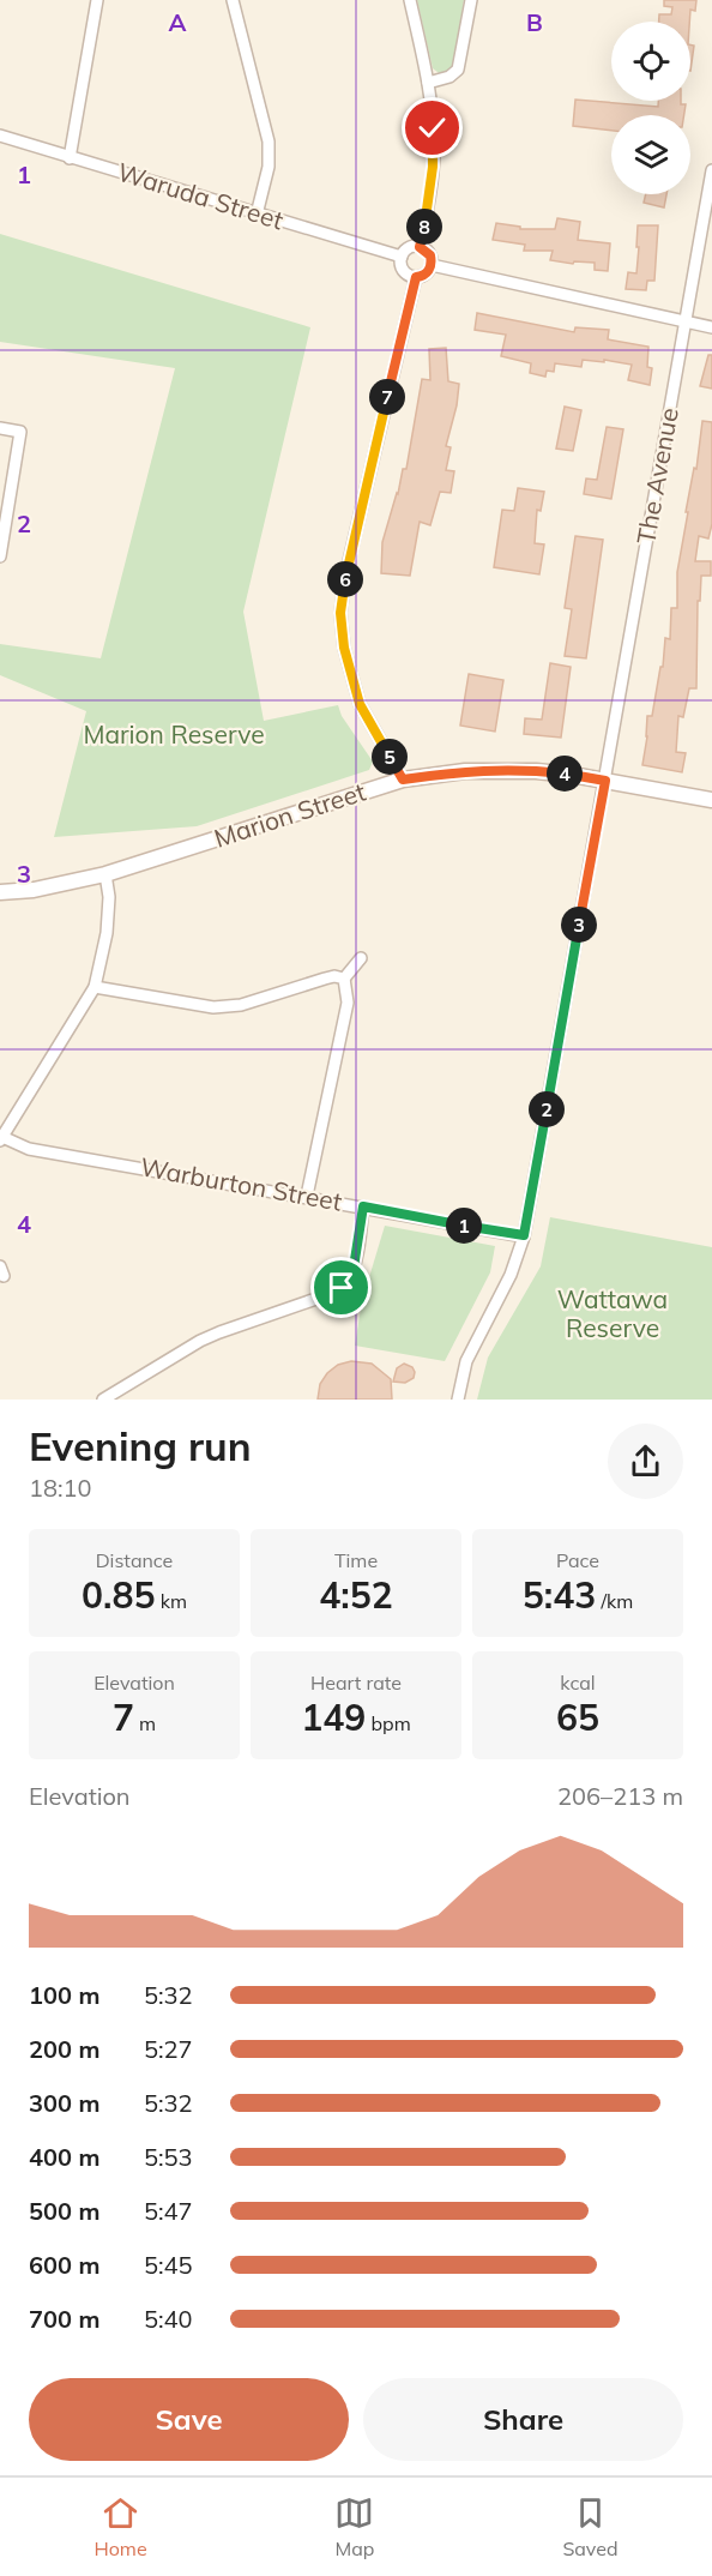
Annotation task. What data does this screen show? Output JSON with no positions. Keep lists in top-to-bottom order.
{
  "streets": {
    "main road": ["Marion Street"],
    "street": ["Waruda Street", "The Avenue", "Warburton Street"]
  },
  "crossings": [
    ["The Avenue", "Marion Street"],
    ["The Avenue", "Warburton Street"]
  ],
  "parks": ["Marion Reserve", "Wattawa Reserve"],
  "page": {
    "pins": [
      "8",
      "7",
      "6",
      "5",
      "4",
      "3",
      "2",
      "1"
    ],
    "heading": ["Evening run", "18:10"],
    "stats": [
      ["Distance", "0.85 km"],
      ["Time", "4:52"],
      ["Pace", "5:43 /km"],
      ["Elevation", "7 m"],
      ["Heart rate", "149 bpm"],
      ["kcal", "65"]
    ],
    "chart": ["Elevation", "206–213 m"],
    "list": [
      {
        "name": "100 m",
        "note": "5:32"
      },
      {
        "name": "200 m",
        "note": "5:27"
      },
      {
        "name": "300 m",
        "note": "5:32"
      },
      {
        "name": "400 m",
        "note": "5:53"
      },
      {
        "name": "500 m",
        "note": "5:47"
      },
      {
        "name": "600 m",
        "note": "5:45"
      },
      {
        "name": "700 m",
        "note": "5:40"
      }
    ],
    "buttons": ["Save", "Share"],
    "tabs": ["Home", "Map", "Saved"]
  },
  "grid": {
    "columns": ["A", "B"],
    "rows": [
      "1",
      "2",
      "3",
      "4"
    ]
  }
}
